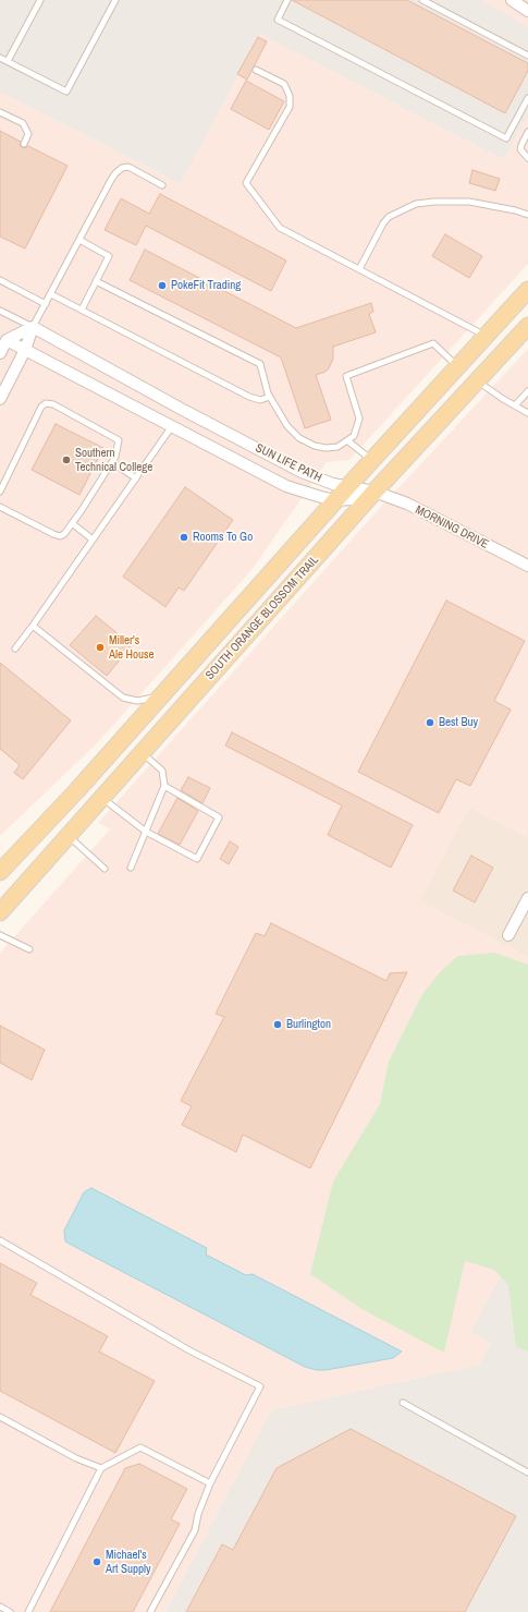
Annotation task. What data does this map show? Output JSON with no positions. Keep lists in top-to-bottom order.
{
  "streets": {
    "main road": ["SOUTH ORANGE BLOSSOM TRAIL"],
    "street": ["SUN LIFE PATH", "MORNING DRIVE"]
  },
  "crossings": [
    ["SUN LIFE PATH", "MORNING DRIVE"],
    ["SUN LIFE PATH", "SOUTH ORANGE BLOSSOM TRAIL"],
    ["MORNING DRIVE", "SOUTH ORANGE BLOSSOM TRAIL"]
  ],
  "places": [
    "PokeFit Trading",
    "Southern Technical College",
    "Rooms To Go",
    "Miller's Ale House",
    "Best Buy",
    "Burlington",
    "Michael's Art Supply"
  ]
}
